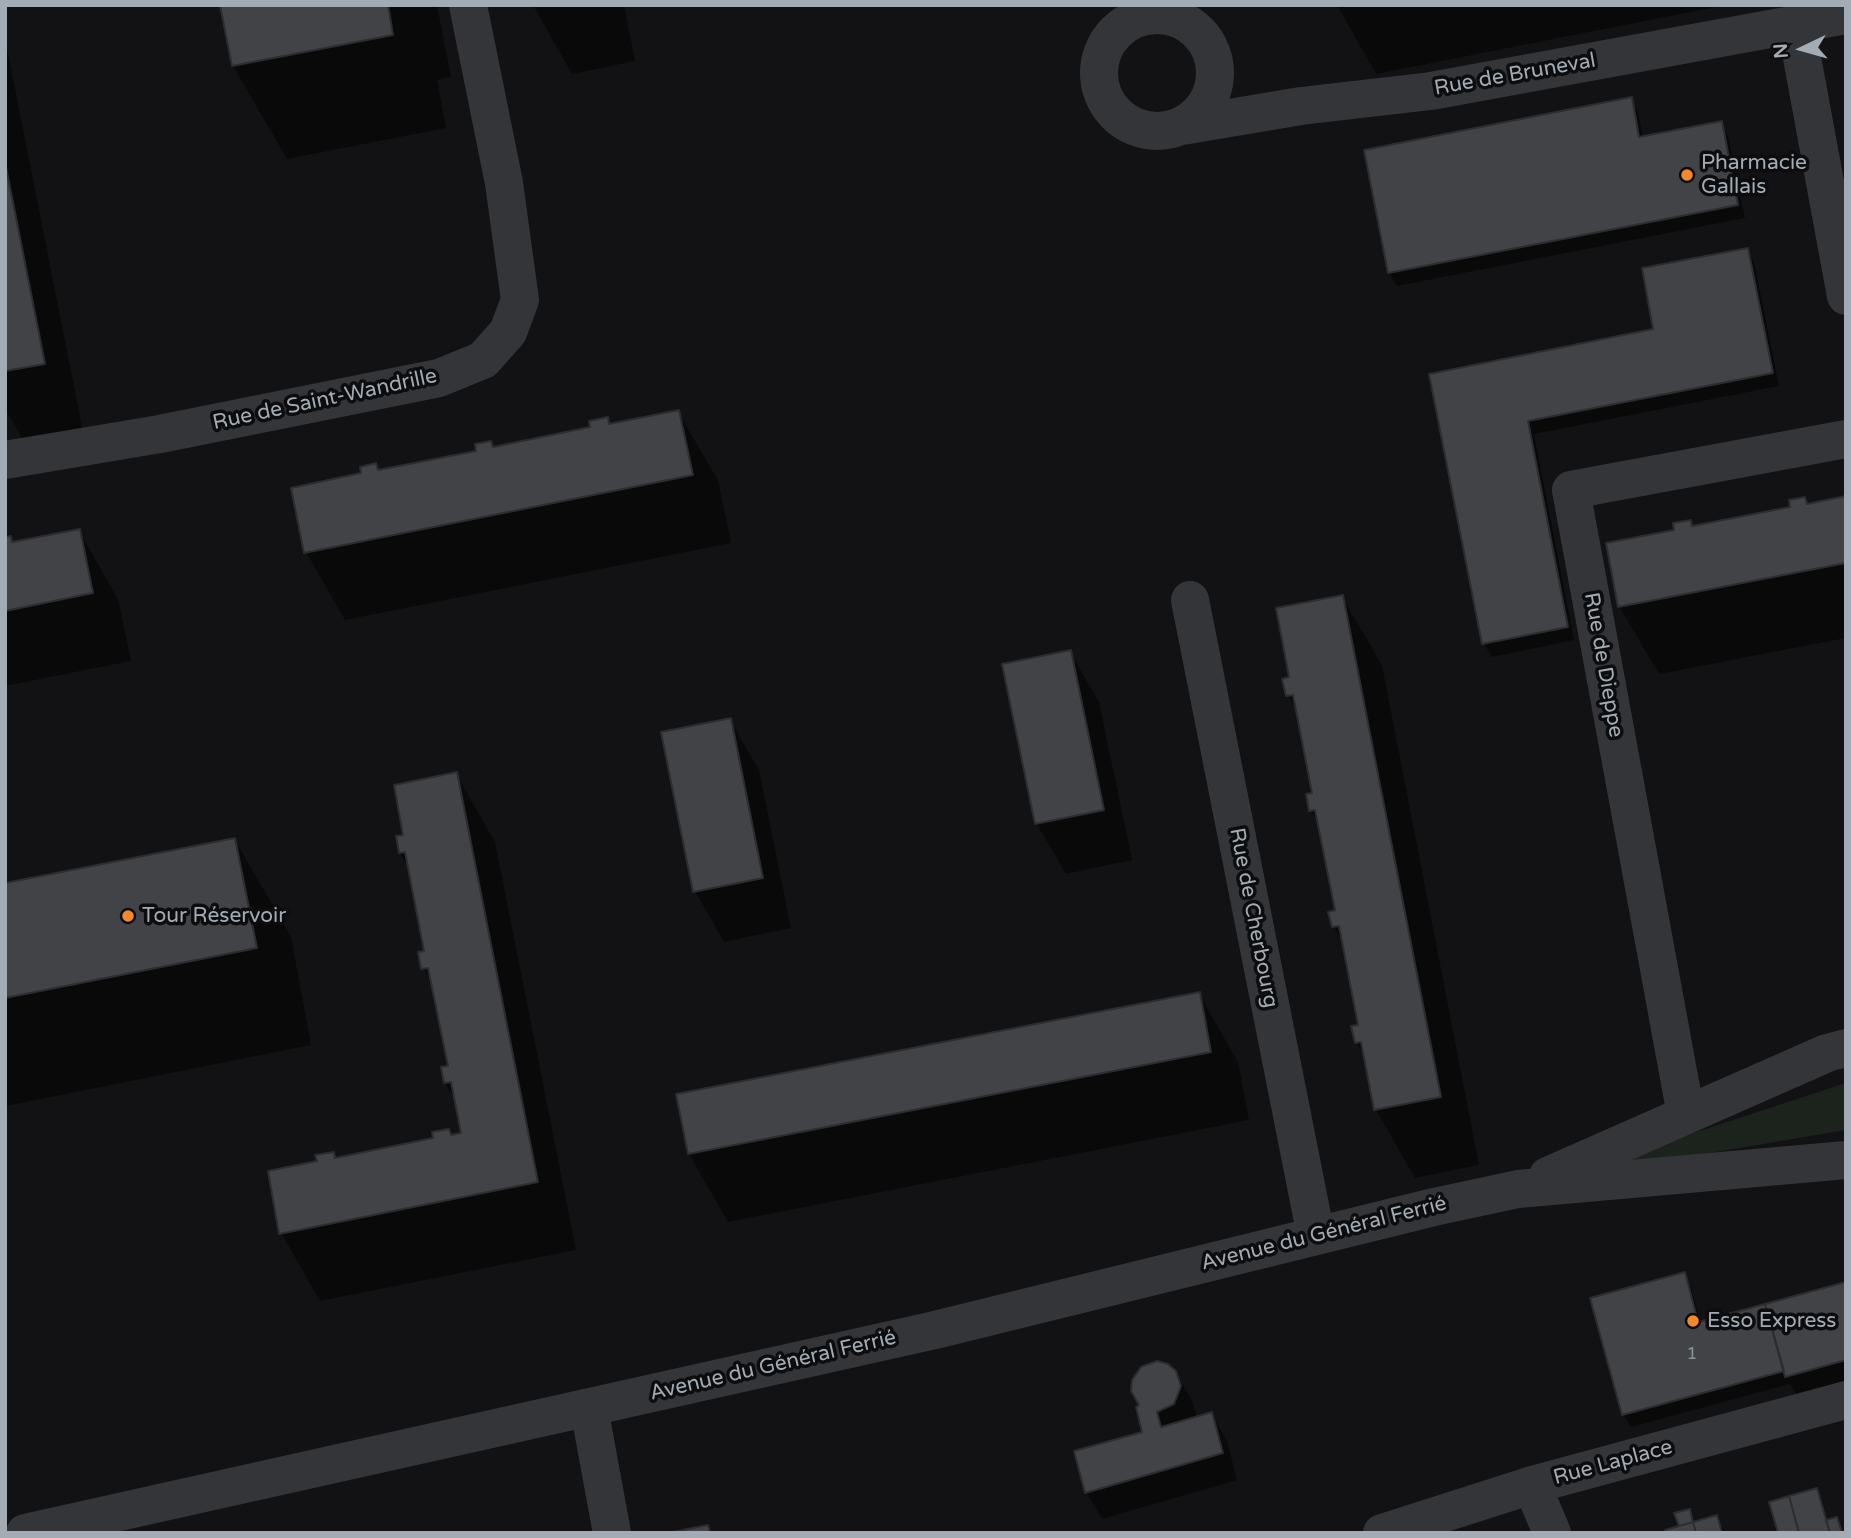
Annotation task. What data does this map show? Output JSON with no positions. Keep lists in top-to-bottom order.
{
  "streets": {
    "street": [
      "Rue de Bruneval",
      "Rue de Saint-Wandrille",
      "Rue de Dieppe",
      "Rue de Cherbourg",
      "Avenue du Général Ferrié",
      "Rue Laplace"
    ]
  },
  "crossings": [
    ["Rue de Cherbourg", "Avenue du Général Ferrié"]
  ],
  "places": ["Pharmacie Gallais", "Tour Réservoir", "Esso Express"],
  "house_numbers": ["1"],
  "north": "left"
}
